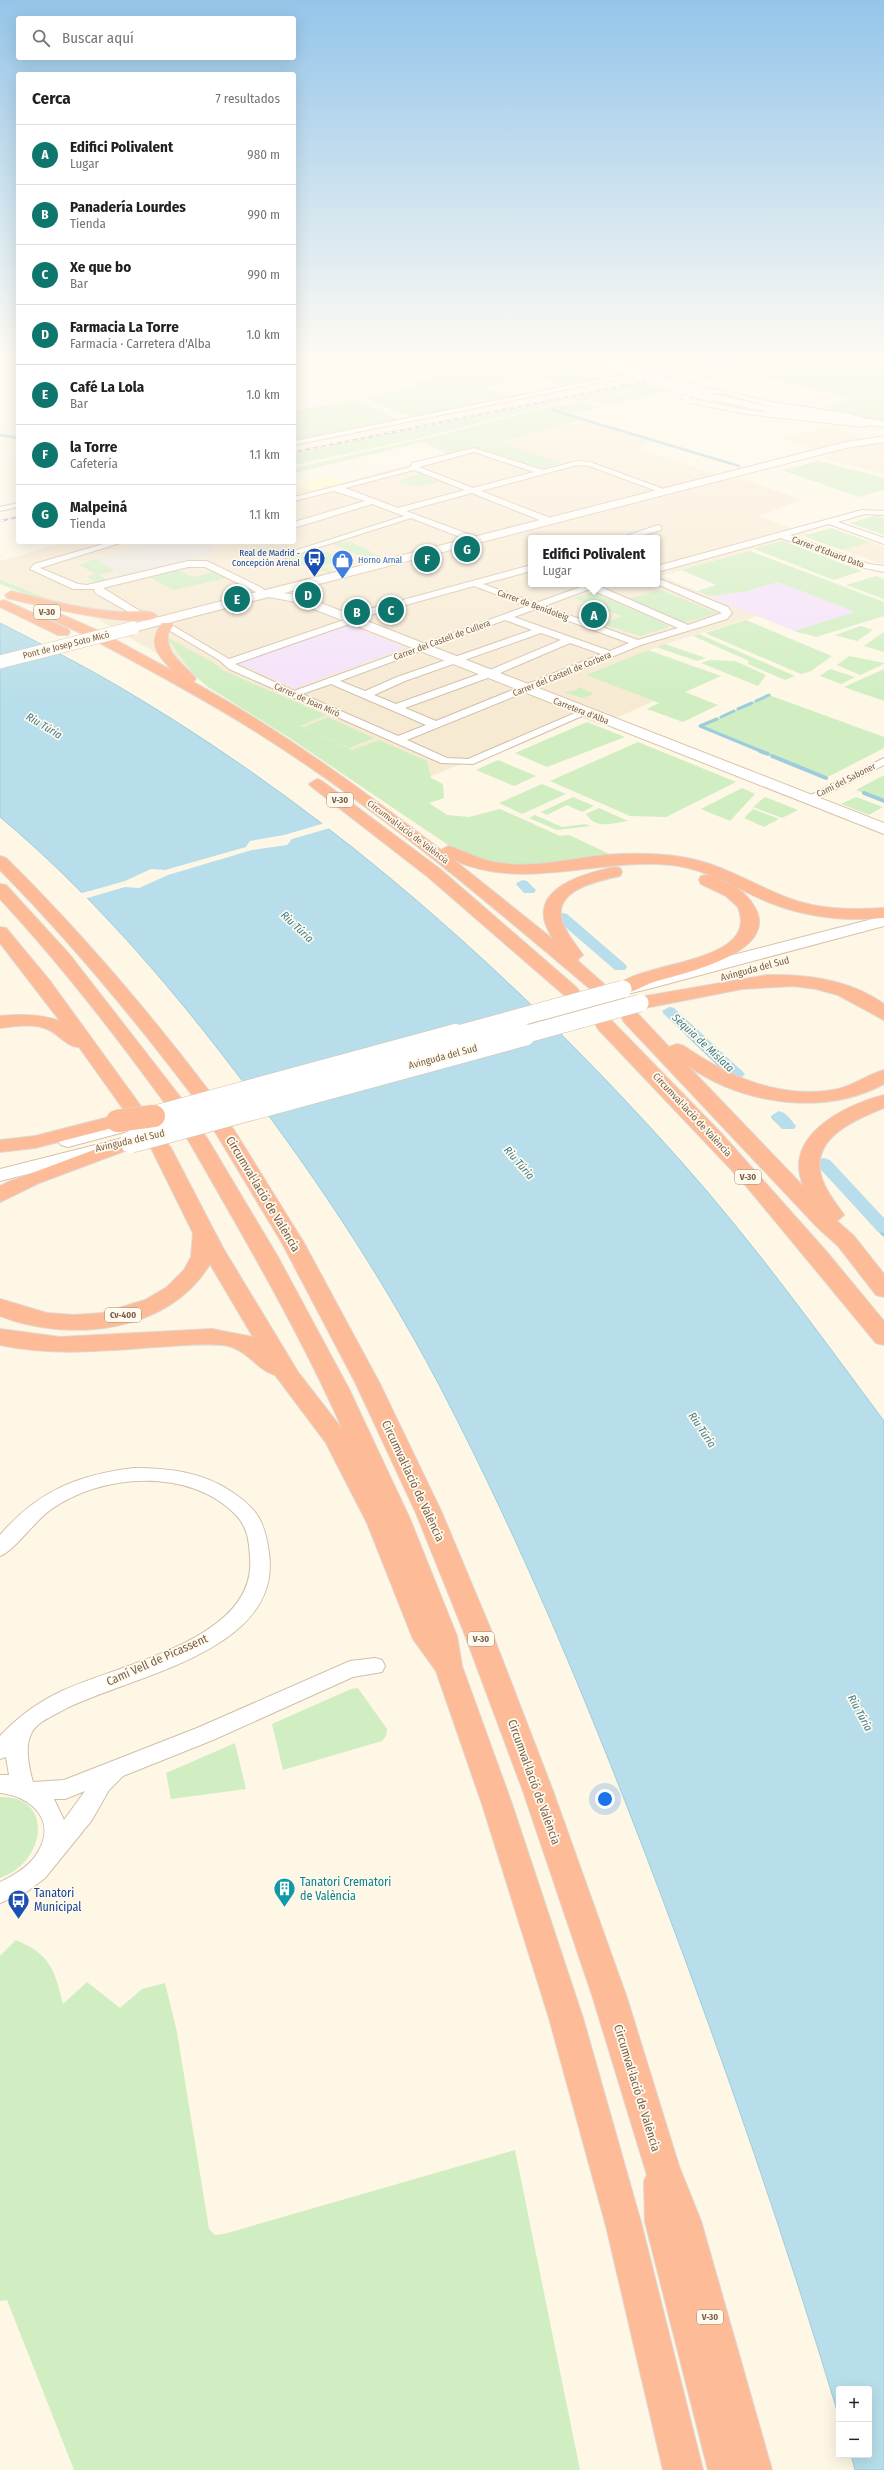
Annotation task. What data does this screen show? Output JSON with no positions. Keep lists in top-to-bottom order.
{
  "streets": {
    "highway": ["V-30", "Circumval·lació de València", "Cv-400"],
    "street": [
      "Carrer d'Eduard Dato",
      "Carrer de Benidoleig",
      "Carrer del Castell de Cullera",
      "Pont de Josep Soto Micó",
      "Carrer del Castell de Corbera",
      "Carrer de Joan Miró",
      "Carretera d'Alba",
      "Camí del Saboner",
      "Avinguda del Sud",
      "Camí Vell de Picassent"
    ]
  },
  "crossings": [
    ["Carrer de Benidoleig", "Carrer del Castell de Cullera"],
    ["Carrer de Benidoleig", "Carrer del Castell de Corbera"],
    ["V-30", "Avinguda del Sud"],
    ["Carrer del Castell de Cullera", "Carrer de Joan Miró"],
    ["Carrer del Castell de Cullera", "Carretera d'Alba"],
    ["Pont de Josep Soto Micó", "Carretera d'Alba"],
    ["Carrer del Castell de Corbera", "Carrer de Joan Miró"],
    ["Carrer del Castell de Corbera", "Carretera d'Alba"],
    ["Carrer de Joan Miró", "Carretera d'Alba"],
    ["Carretera d'Alba", "Camí del Saboner"],
    ["Circumval·lació de València", "Avinguda del Sud"]
  ],
  "water": ["Riu Túria", "Séquia de Mislata"],
  "places": {
    "bus stop": ["Real de Madrid - Concepción Arenal", "Tanatori Municipal"],
    "shop": ["Horno Arnal"],
    "building": ["Tanatori Crematori de València"]
  },
  "page": {
    "search": "Buscar aquí",
    "heading": ["Cerca", "7 resultados"],
    "list": [
      {
        "mark": "A",
        "name": "Edifici Polivalent",
        "note": "Lugar",
        "value": "980 m"
      },
      {
        "mark": "B",
        "name": "Panadería Lourdes",
        "note": "Tienda",
        "value": "990 m"
      },
      {
        "mark": "C",
        "name": "Xe que bo",
        "note": "Bar",
        "value": "990 m"
      },
      {
        "mark": "D",
        "name": "Farmacia La Torre",
        "note": "Farmacia · Carretera d'Alba",
        "value": "1.0 km"
      },
      {
        "mark": "E",
        "name": "Café La Lola",
        "note": "Bar",
        "value": "1.0 km"
      },
      {
        "mark": "F",
        "name": "la Torre",
        "note": "Cafetería",
        "value": "1.1 km"
      },
      {
        "mark": "G",
        "name": "Malpeiná",
        "note": "Tienda",
        "value": "1.1 km"
      }
    ],
    "pins": [
      "G",
      "F",
      "D",
      "E",
      "C",
      "B",
      "A"
    ],
    "popup": ["Edifici Polivalent", "Lugar"],
    "map_buttons": ["+", "−"]
  }
}
